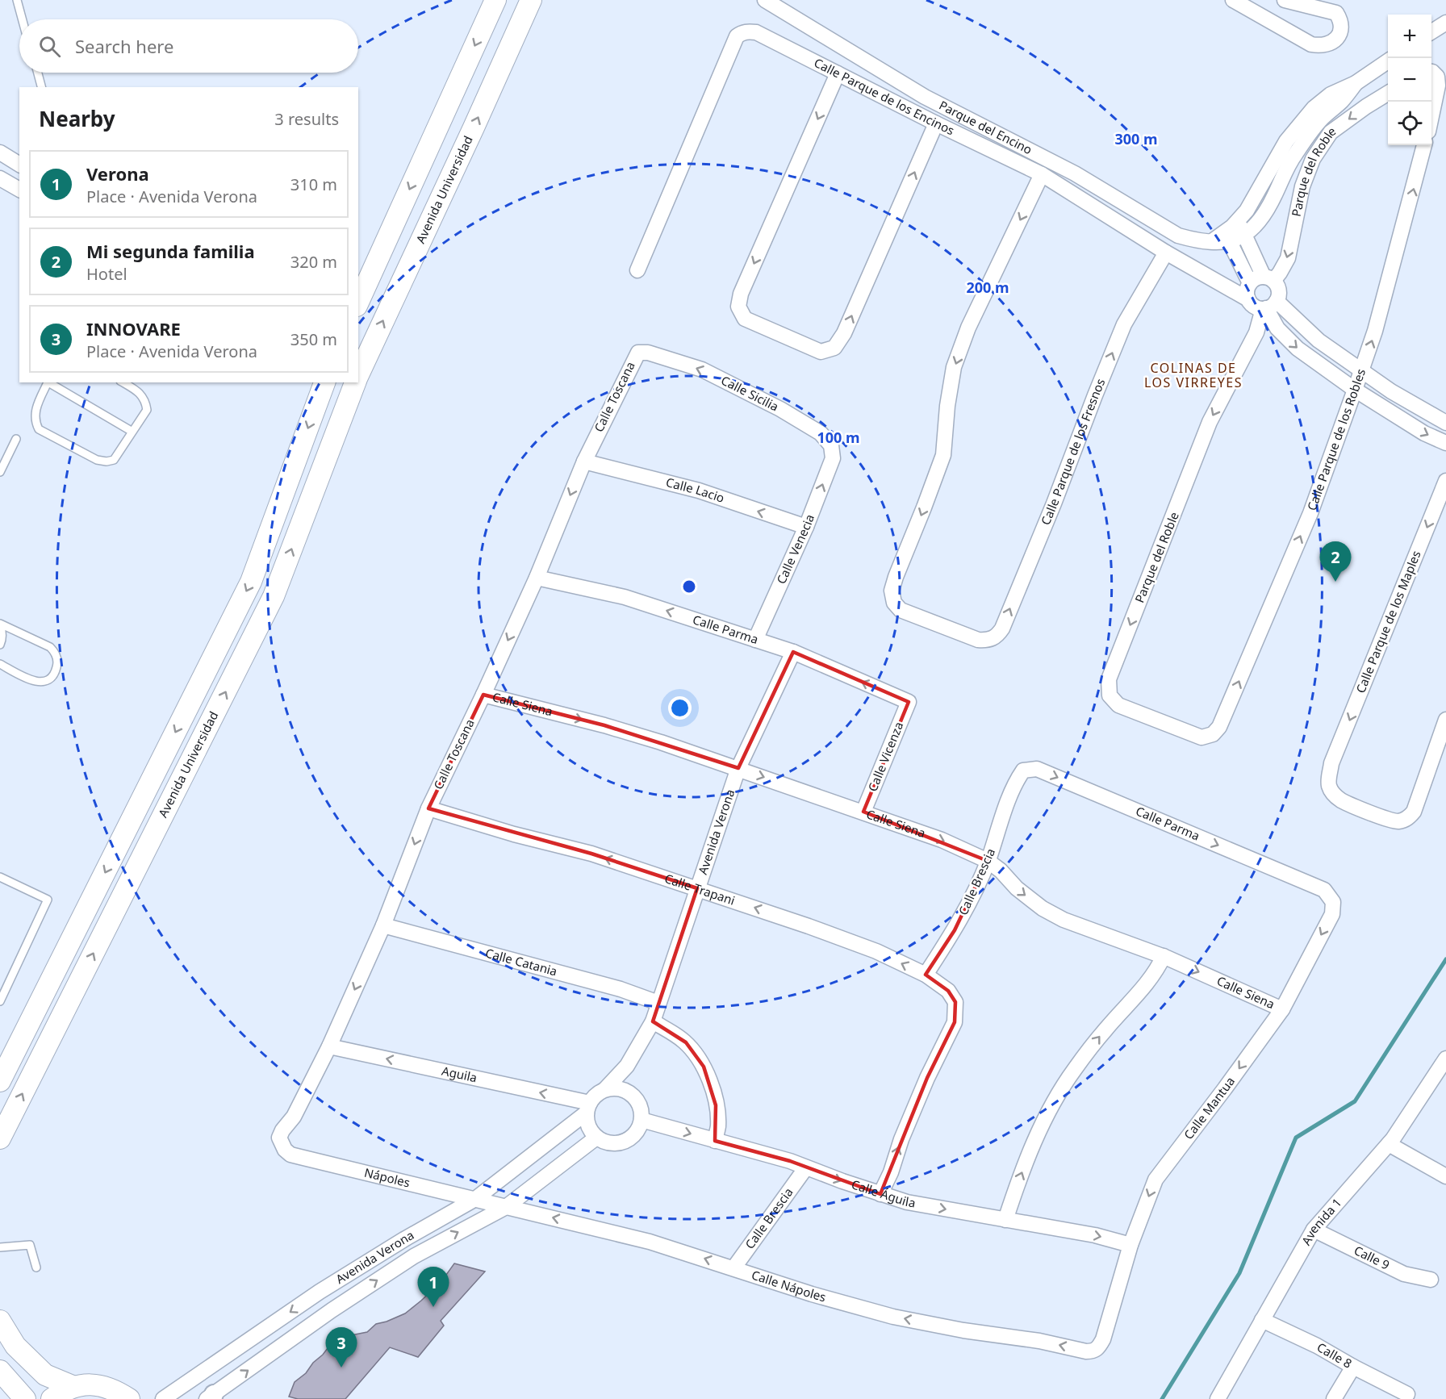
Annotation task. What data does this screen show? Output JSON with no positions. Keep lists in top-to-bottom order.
{
  "streets": {
    "main road": ["Avenida Universidad"],
    "street": [
      "Calle Parque de los Encinos",
      "Parque del Encino",
      "Parque del Roble",
      "Calle Sicilia",
      "Calle Toscana",
      "Calle Parque de los Robles",
      "Calle Parque de los Fresnos",
      "Calle Lacio",
      "Calle Venecia",
      "Calle Parque de los Maples",
      "Calle Parma",
      "Calle Siena",
      "Calle Vicenza",
      "Avenida Verona",
      "Calle Brescia",
      "Calle Trapani",
      "Calle Catania",
      "Aguila",
      "Calle Mantua",
      "Nápoles",
      "Calle Águila",
      "Avenida 1",
      "Calle 9",
      "Calle Nápoles",
      "Calle 8"
    ]
  },
  "crossings": [
    ["Calle Parque de los Encinos", "Parque del Roble"],
    ["Calle Parque de los Encinos", "Calle Parque de los Fresnos"],
    ["Parque del Roble", "Calle Parque de los Robles"],
    ["Calle Sicilia", "Calle Toscana"],
    ["Calle Sicilia", "Calle Venecia"],
    ["Calle Toscana", "Calle Lacio"],
    ["Calle Toscana", "Calle Parma"],
    ["Calle Toscana", "Calle Siena"],
    ["Calle Toscana", "Calle Trapani"],
    ["Calle Toscana", "Calle Catania"],
    ["Calle Toscana", "Aguila"],
    ["Calle Toscana", "Nápoles"],
    ["Calle Lacio", "Calle Venecia"],
    ["Calle Venecia", "Calle Parma"],
    ["Calle Parma", "Calle Vicenza"],
    ["Calle Parma", "Avenida Verona"],
    ["Calle Parma", "Calle Brescia"],
    ["Calle Parma", "Calle Mantua"],
    ["Calle Siena", "Calle Vicenza"],
    ["Calle Siena", "Avenida Verona"],
    ["Calle Siena", "Calle Brescia"],
    ["Calle Siena", "Calle Mantua"],
    ["Avenida Verona", "Calle Trapani"],
    ["Avenida Verona", "Calle Catania"],
    ["Avenida Verona", "Aguila"],
    ["Avenida Verona", "Nápoles"],
    ["Avenida Verona", "Calle Águila"],
    ["Avenida Verona", "Calle Nápoles"],
    ["Calle Brescia", "Calle Trapani"],
    ["Calle Brescia", "Calle Águila"],
    ["Calle Brescia", "Calle Nápoles"],
    ["Calle Trapani", "Calle Águila"],
    ["Aguila", "Calle Águila"],
    ["Calle Mantua", "Calle Águila"],
    ["Calle Mantua", "Calle Nápoles"],
    ["Nápoles", "Calle Nápoles"],
    ["Avenida 1", "Calle 9"],
    ["Avenida 1", "Calle 8"]
  ],
  "one_way": [
    "Parque del Roble",
    "Calle Sicilia",
    "Calle Toscana",
    "Calle Parque de los Robles",
    "Calle Lacio",
    "Calle Venecia",
    "Calle Siena",
    "Aguila",
    "Calle Águila",
    "Calle Nápoles"
  ],
  "districts": ["COLINAS DE LOS VIRREYES"],
  "page": {
    "map_buttons": ["+", "−"],
    "search": "Search here",
    "heading": ["Nearby", "3 results"],
    "list": [
      {
        "mark": "1",
        "name": "Verona",
        "note": "Place · Avenida Verona",
        "value": "310 m"
      },
      {
        "mark": "2",
        "name": "Mi segunda familia",
        "note": "Hotel",
        "value": "320 m"
      },
      {
        "mark": "3",
        "name": "INNOVARE",
        "note": "Place · Avenida Verona",
        "value": "350 m"
      }
    ],
    "pins": ["2", "1", "3"]
  },
  "rings": ["300 m", "200 m", "100 m"]
}
